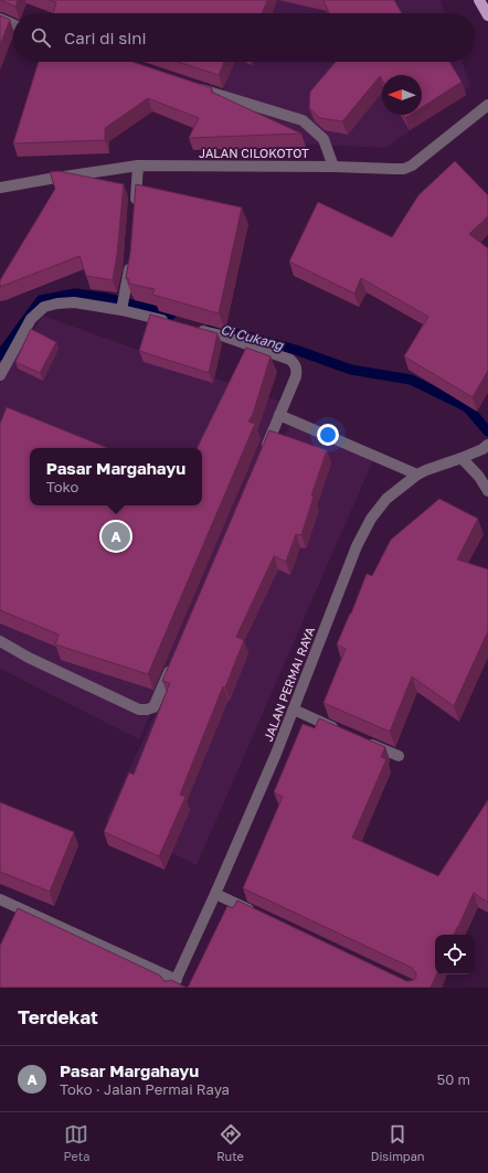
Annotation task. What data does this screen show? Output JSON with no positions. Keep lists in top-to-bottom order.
{
  "streets": {
    "street": ["JALAN CILOKOTOT", "JALAN PERMAI RAYA"]
  },
  "water": ["Ci Cukang"],
  "north": "left",
  "page": {
    "search": "Cari di sini",
    "popup": ["Pasar Margahayu", "Toko"],
    "pins": "A",
    "heading": "Terdekat",
    "list": [
      {
        "mark": "A",
        "name": "Pasar Margahayu",
        "note": "Toko · Jalan Permai Raya",
        "value": "50 m"
      }
    ],
    "nav": ["Peta", "Rute", "Disimpan"]
  }
}
